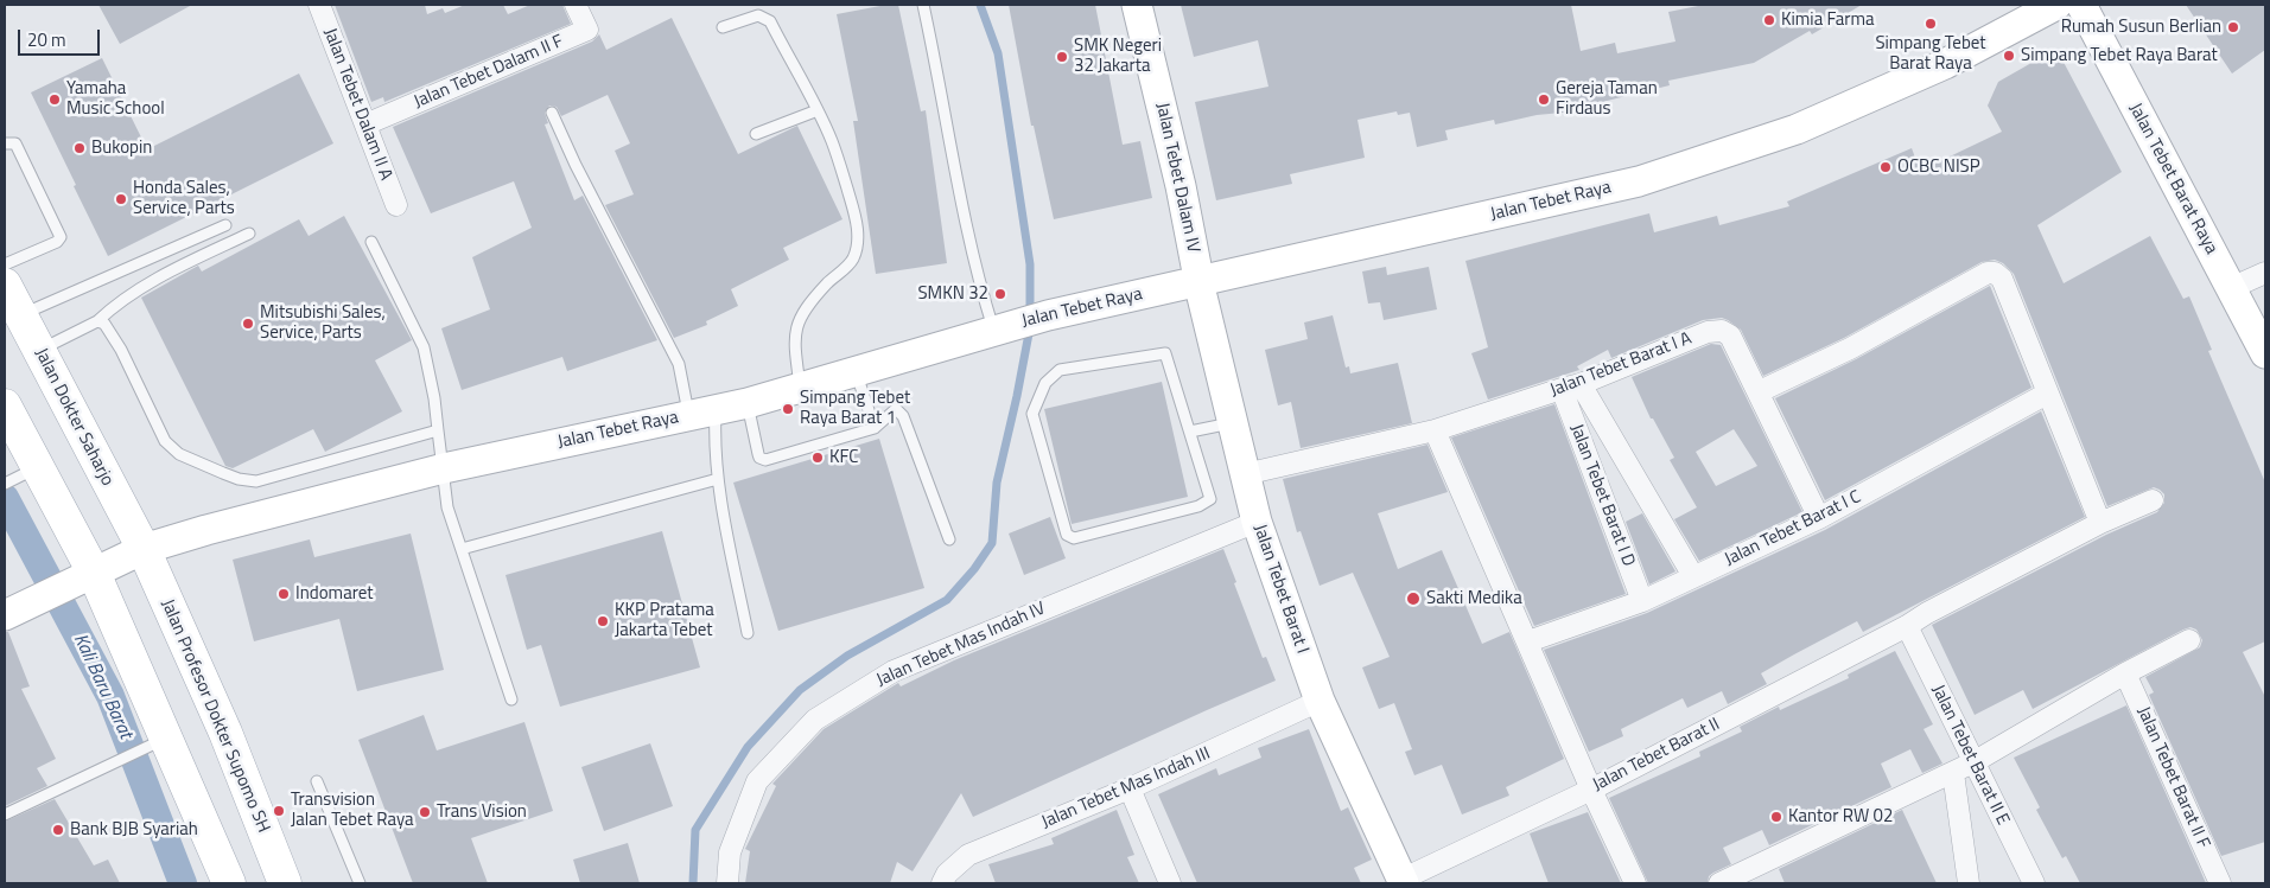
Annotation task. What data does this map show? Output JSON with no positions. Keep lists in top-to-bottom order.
{
  "streets": {
    "main road": [
      "Jalan Tebet Dalam IV",
      "Jalan Tebet Barat Raya",
      "Jalan Tebet Raya",
      "Jalan Dokter Saharjo",
      "Jalan Tebet Barat I",
      "Jalan Profesor Dokter Supomo SH"
    ],
    "street": [
      "Jalan Tebet Dalam II F",
      "Jalan Tebet Dalam II A",
      "Jalan Tebet Barat I A",
      "Jalan Tebet Barat I D",
      "Jalan Tebet Barat I C",
      "Jalan Tebet Mas Indah IV",
      "Jalan Tebet Barat II",
      "Jalan Tebet Barat II E",
      "Jalan Tebet Barat II F",
      "Jalan Tebet Mas Indah III"
    ]
  },
  "crossings": [
    ["Jalan Tebet Dalam II F", "Jalan Tebet Dalam II A"],
    ["Jalan Tebet Dalam IV", "Jalan Tebet Raya"],
    ["Jalan Tebet Dalam IV", "Jalan Tebet Barat I"],
    ["Jalan Tebet Raya", "Jalan Dokter Saharjo"],
    ["Jalan Tebet Raya", "Jalan Tebet Barat I"],
    ["Jalan Tebet Raya", "Jalan Profesor Dokter Supomo SH"],
    ["Jalan Tebet Barat I A", "Jalan Tebet Barat I D"],
    ["Jalan Tebet Barat I A", "Jalan Tebet Barat I C"],
    ["Jalan Tebet Barat I A", "Jalan Tebet Barat I"],
    ["Jalan Dokter Saharjo", "Jalan Profesor Dokter Supomo SH"],
    ["Jalan Tebet Barat I D", "Jalan Tebet Barat I C"],
    ["Jalan Tebet Barat I", "Jalan Tebet Mas Indah IV"],
    ["Jalan Tebet Barat I", "Jalan Tebet Barat II"],
    ["Jalan Tebet Barat I", "Jalan Tebet Mas Indah III"],
    ["Jalan Tebet Barat II", "Jalan Tebet Barat II E"]
  ],
  "water": ["Kali Baru Barat"],
  "places": [
    "Kimia Farma",
    "Simpang Tebet Barat Raya",
    "Rumah Susun Berlian",
    "Simpang Tebet Raya Barat",
    "SMK Negeri 32 Jakarta",
    "Yamaha Music School",
    "Gereja Taman Firdaus",
    "Bukopin",
    "OCBC NISP",
    "Honda Sales, Service, Parts",
    "SMKN 32",
    "Mitsubishi Sales, Service, Parts",
    "Simpang Tebet Raya Barat 1",
    "KFC",
    "Indomaret",
    "Sakti Medika",
    "KKP Pratama Jakarta Tebet",
    "Transvision Jalan Tebet Raya",
    "Trans Vision",
    "Kantor RW 02",
    "Bank BJB Syariah"
  ],
  "scale_bar": "20 m"
}
